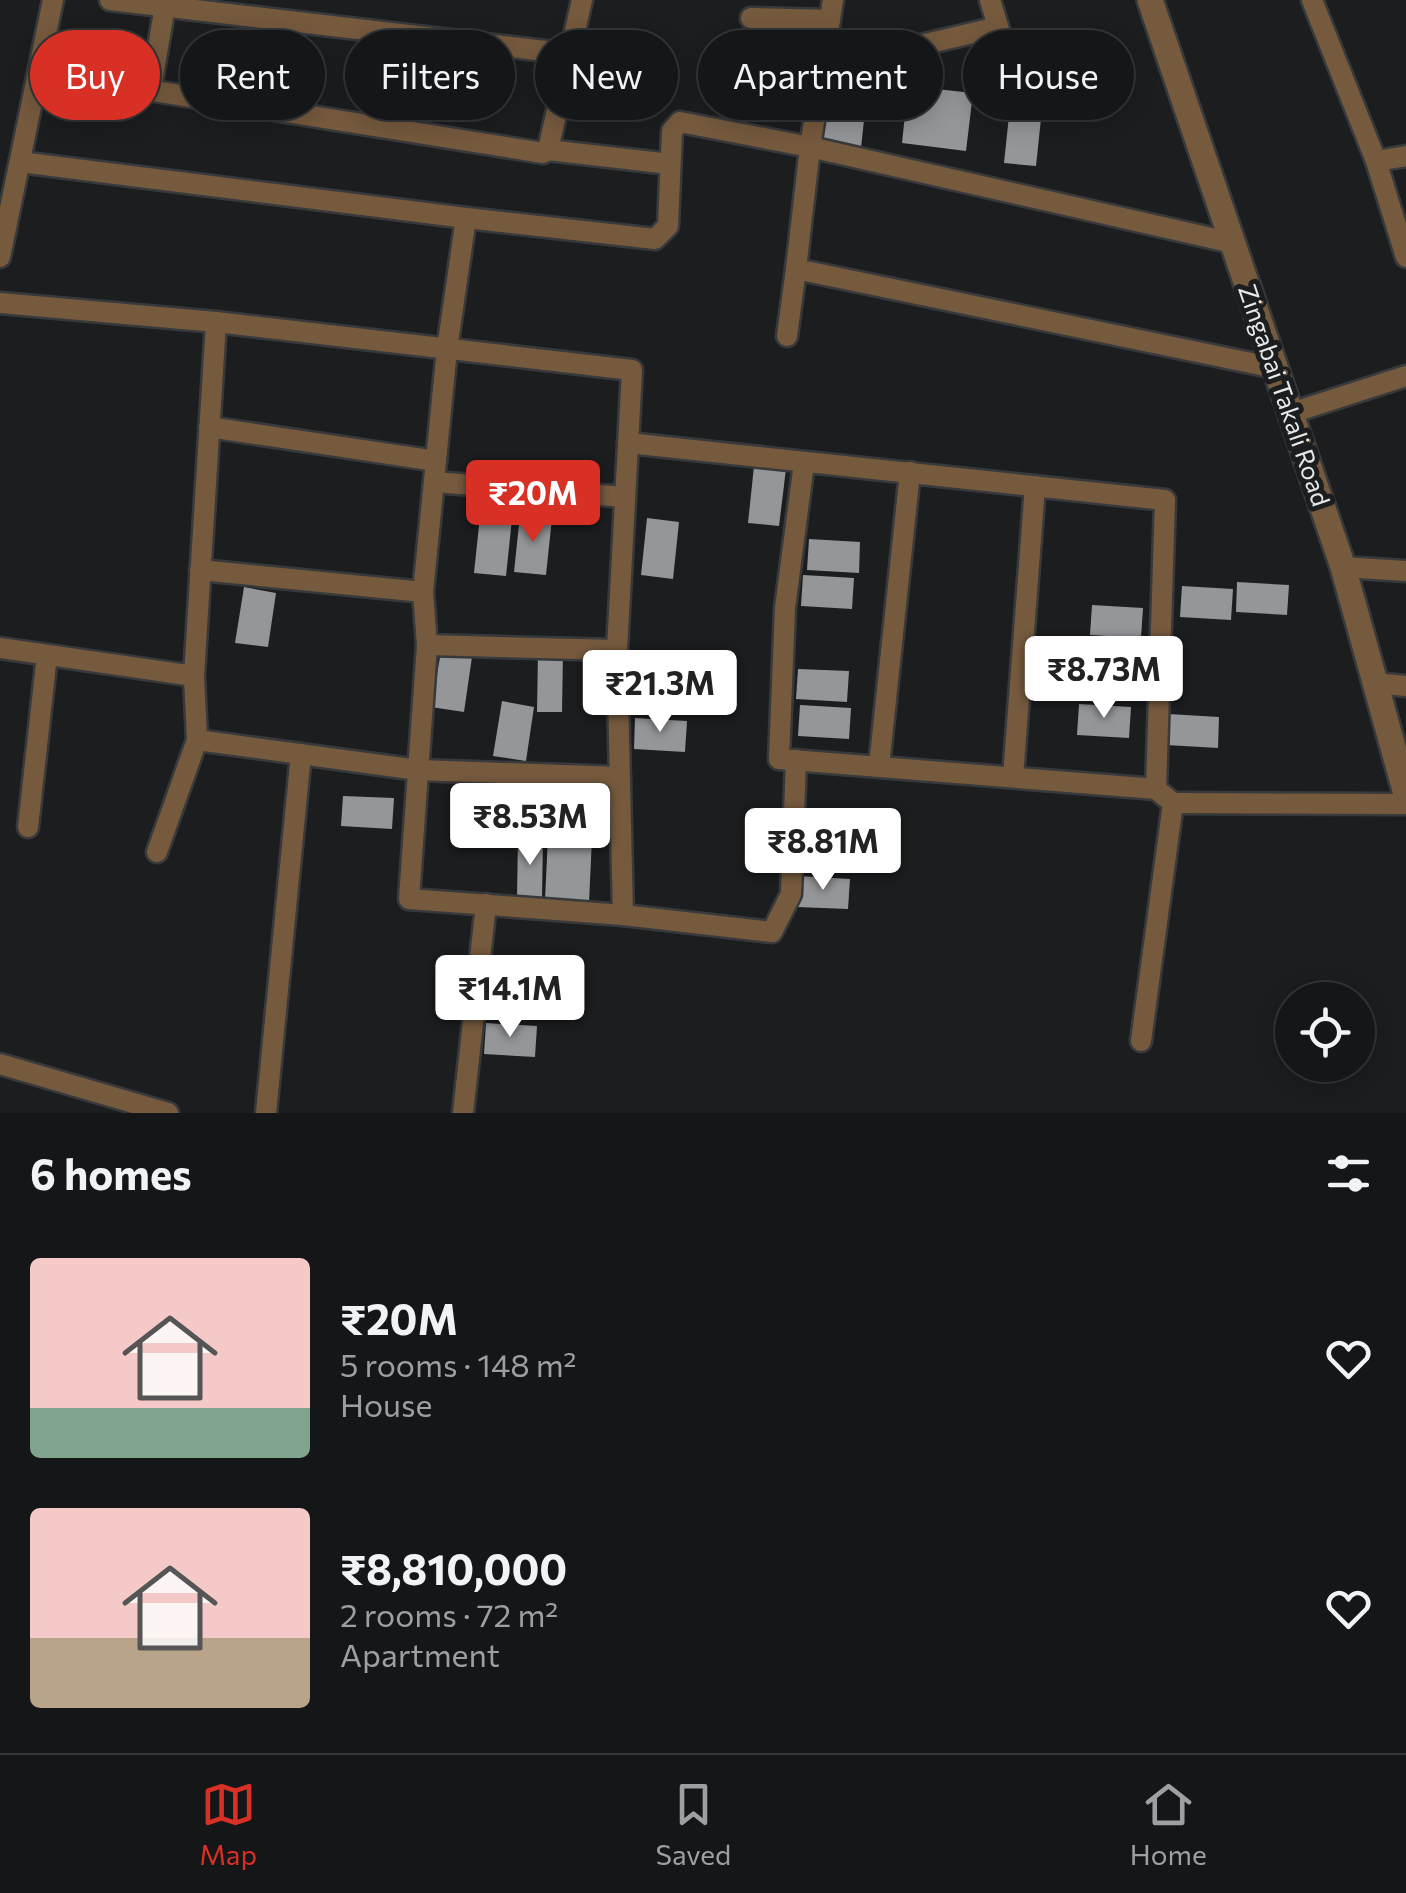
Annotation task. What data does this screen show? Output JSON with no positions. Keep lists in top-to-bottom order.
{
  "streets": {
    "street": ["Zingabai Takali Road"]
  },
  "page": {
    "chip": [
      "Buy",
      "Rent",
      "Filters",
      "New",
      "Apartment",
      "House"
    ],
    "price": [
      "₹20M",
      "₹8.73M",
      "₹21.3M",
      "₹8.53M",
      "₹8.81M",
      "₹14.1M"
    ],
    "heading": "6 homes",
    "list": [
      {
        "name": "₹20M",
        "note": "5 rooms · 148 m² · House"
      },
      {
        "name": "₹8,810,000",
        "note": "2 rooms · 72 m² · Apartment"
      }
    ],
    "tabs": ["Map", "Saved", "Home"]
  }
}
